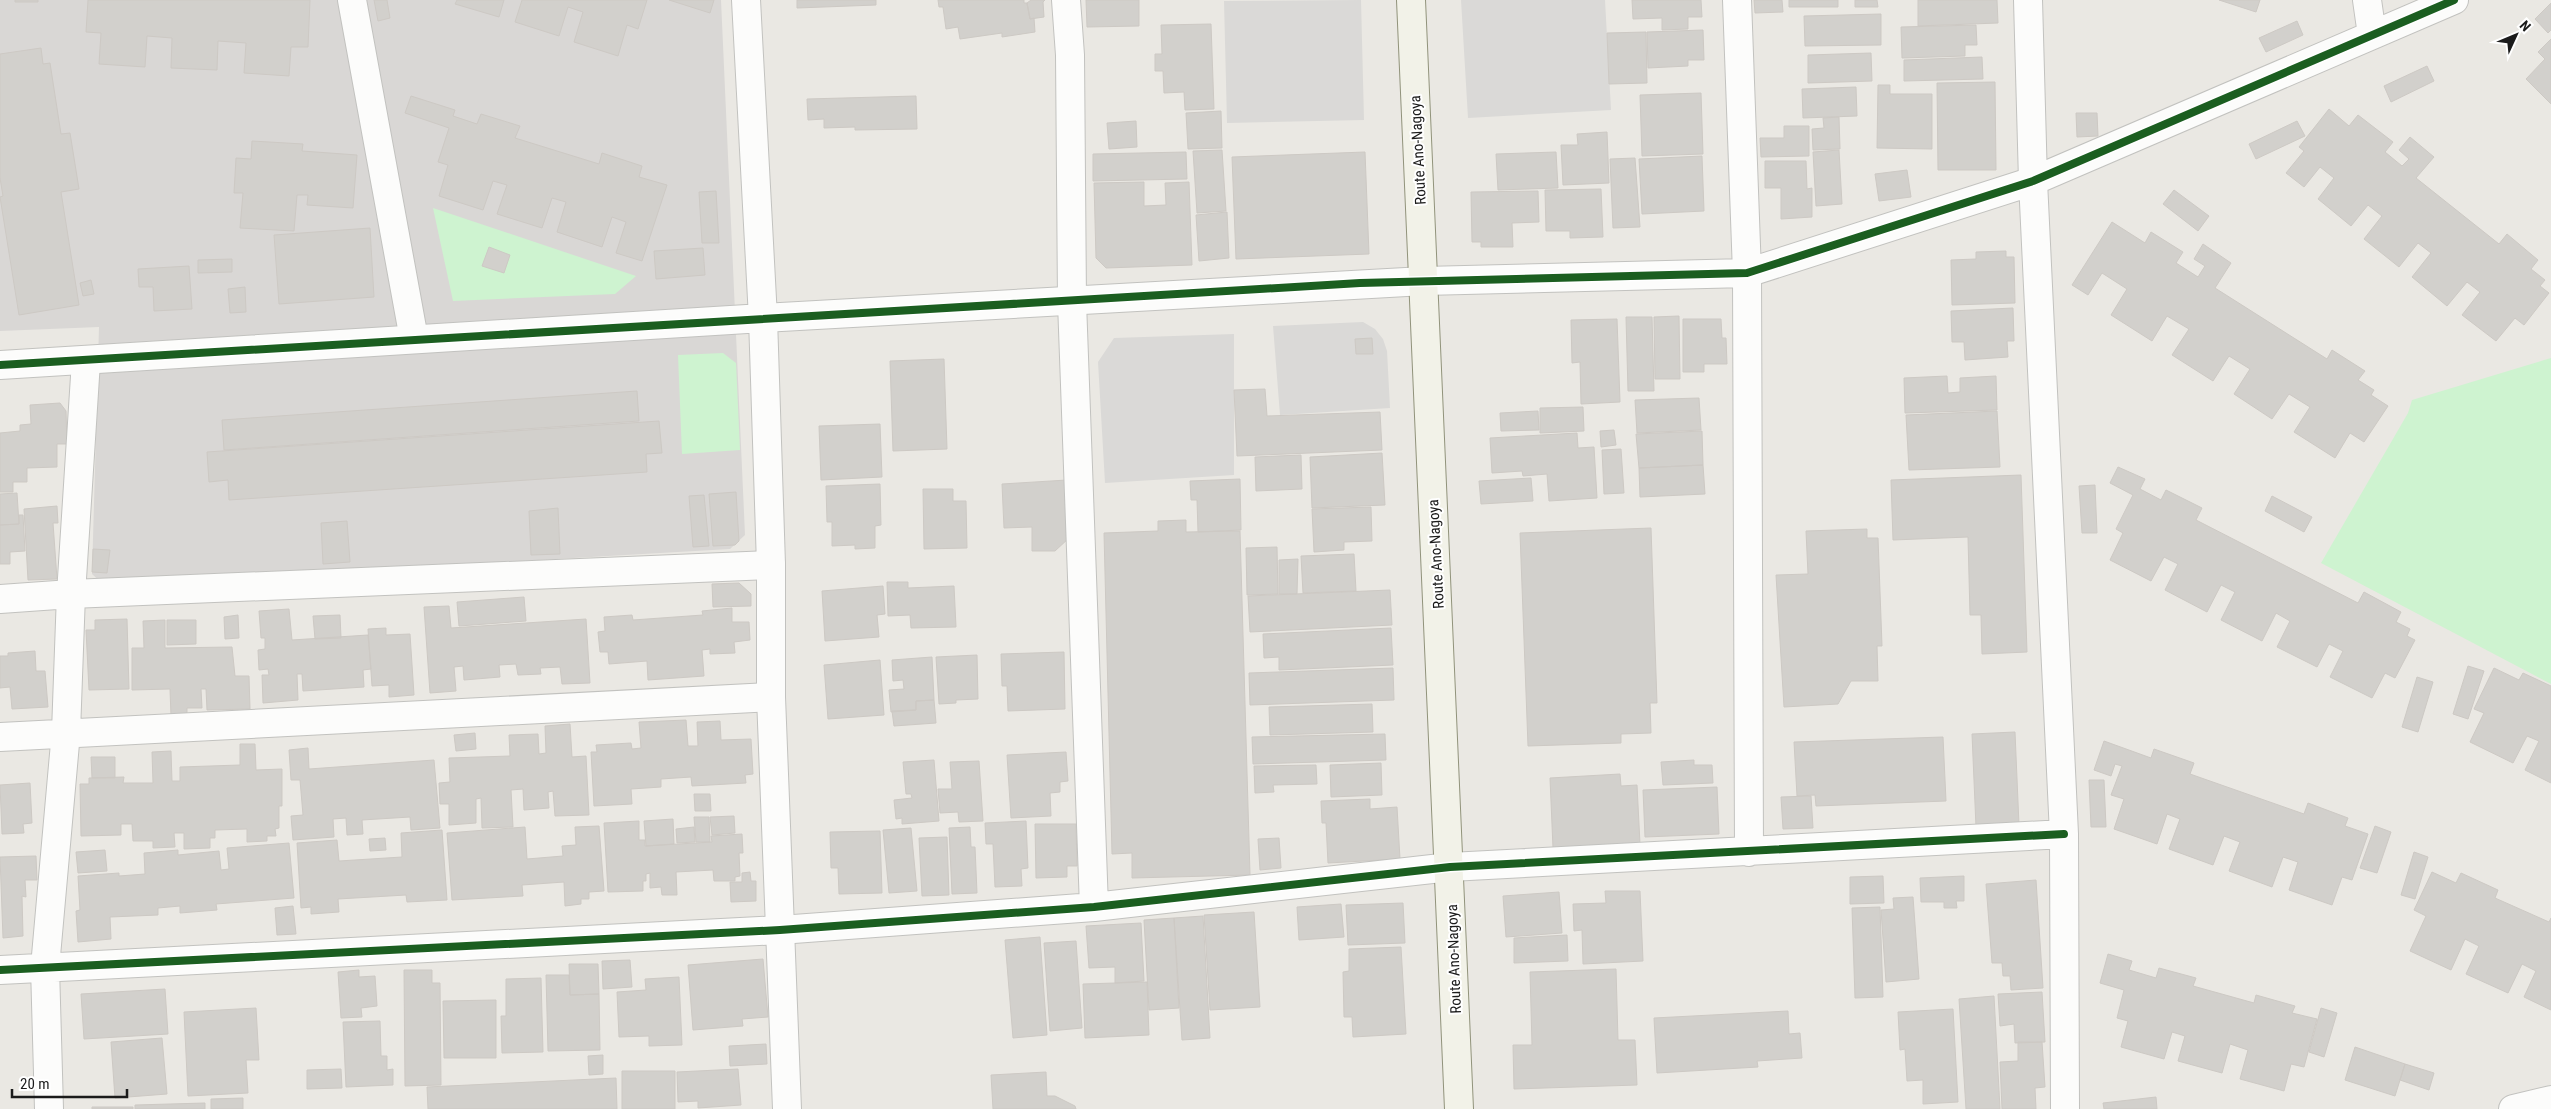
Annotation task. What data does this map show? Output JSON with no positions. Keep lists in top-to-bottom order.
{
  "streets": {
    "main road": ["Route Ano-Nagoya"]
  },
  "scale_bar": "20 m",
  "north": "top right"
}
